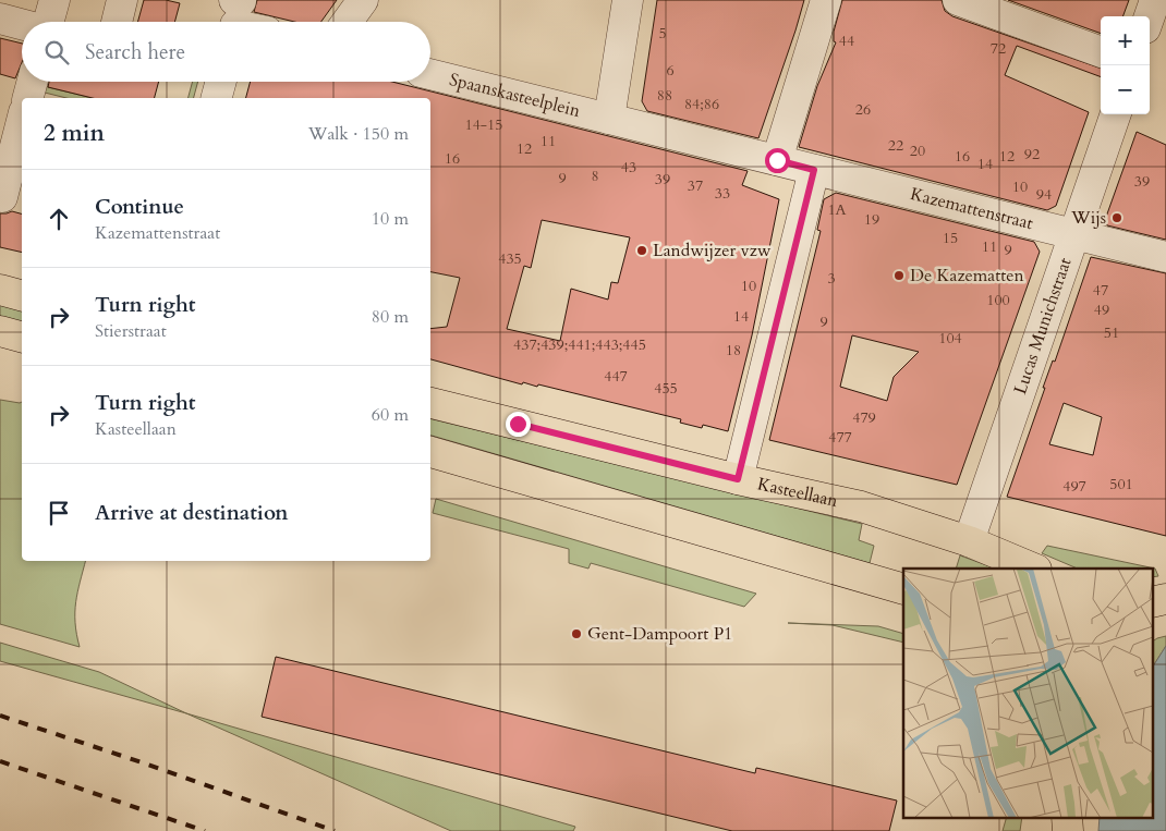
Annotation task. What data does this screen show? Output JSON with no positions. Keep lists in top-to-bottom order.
{
  "streets": {
    "main road": ["Kasteellaan"],
    "street": ["Spaanskasteelplein", "Kazemattenstraat", "Lucas Munichstraat"]
  },
  "crossings": [
    ["Spaanskasteelplein", "Kazemattenstraat"],
    ["Kazemattenstraat", "Lucas Munichstraat"],
    ["Lucas Munichstraat", "Kasteellaan"]
  ],
  "places": [
    "Wijs",
    "Landwijzer vzw",
    "De Kazematten",
    "Gent-Dampoort P1"
  ],
  "house_numbers": [
    "5",
    "44",
    "72",
    "6",
    "88",
    "84;86",
    "26",
    "14-15",
    "11",
    "22",
    "12",
    "20",
    "92",
    "16",
    "12",
    "16",
    "14",
    "43",
    "8",
    "9",
    "39",
    "39",
    "37",
    "10",
    "33",
    "94",
    "1A",
    "19",
    "15",
    "11",
    "9",
    "435",
    "3",
    "10",
    "47",
    "100",
    "49",
    "14",
    "9",
    "51",
    "104",
    "437;439;441;443;445",
    "18",
    "447",
    "455",
    "479",
    "477",
    "501",
    "497"
  ],
  "page": {
    "map_buttons": ["+", "−"],
    "search": "Search here",
    "heading": ["2 min", "Walk · 150 m"],
    "list": [
      ["Continue", "Kazemattenstraat", "10 m"],
      ["Turn right", "Stierstraat", "80 m"],
      ["Turn right", "Kasteellaan", "60 m"],
      "Arrive at destination"
    ]
  }
}
